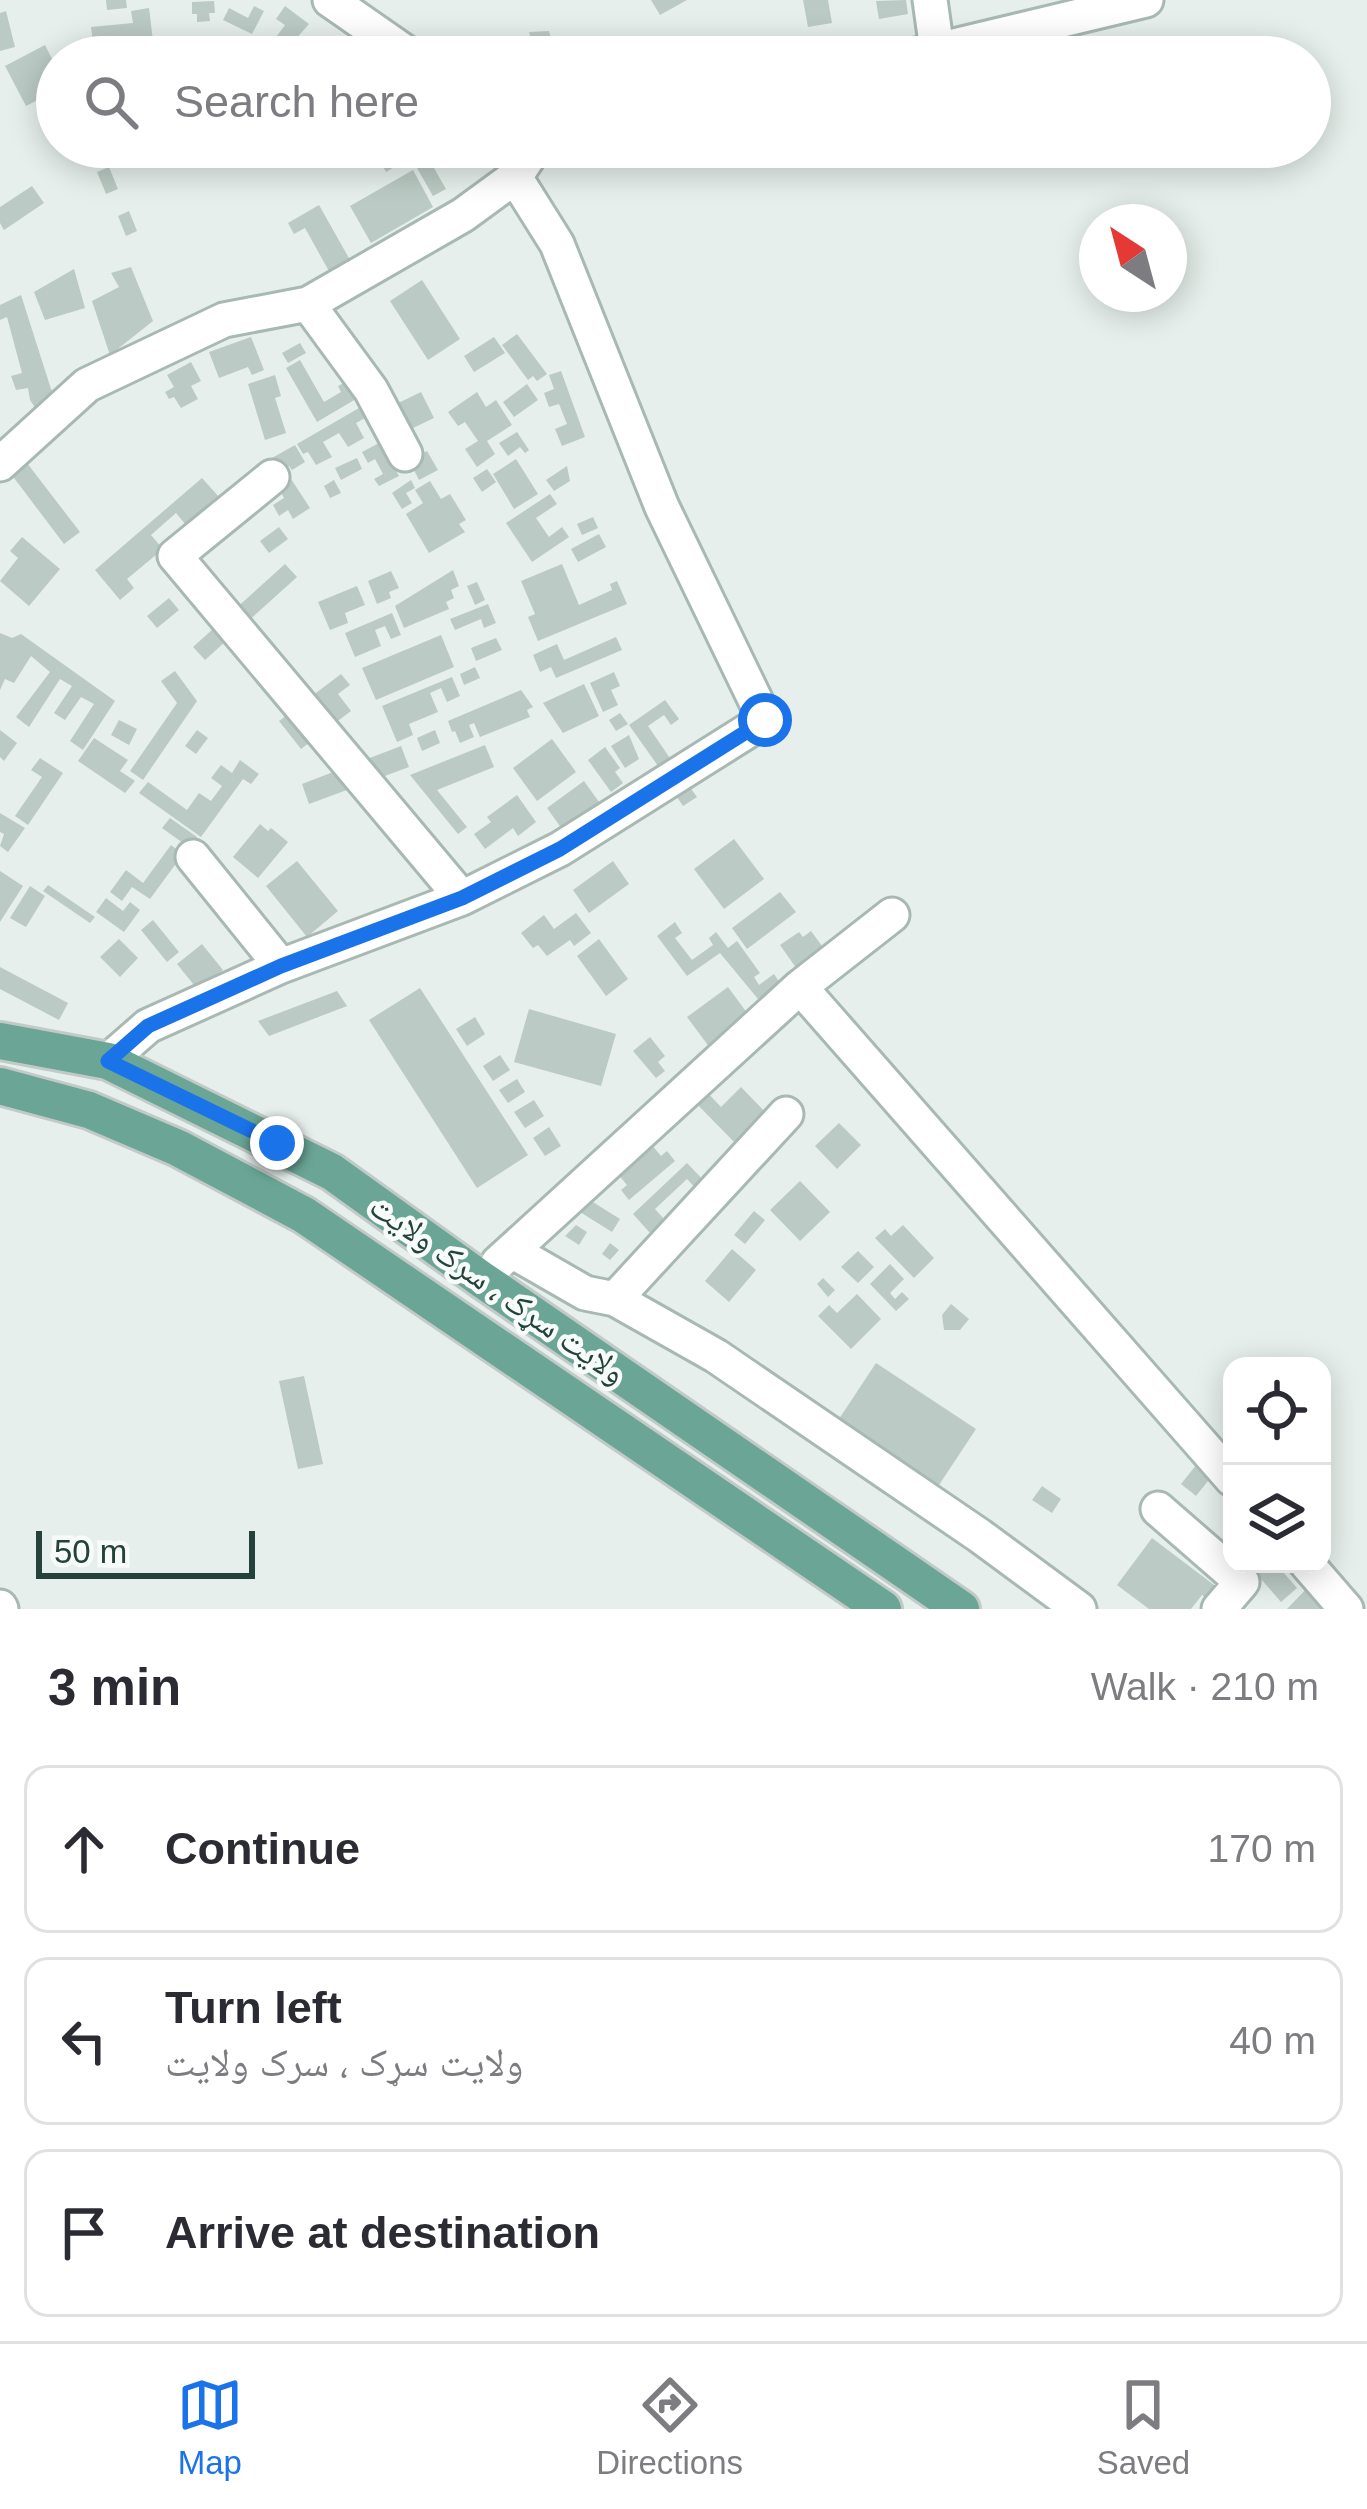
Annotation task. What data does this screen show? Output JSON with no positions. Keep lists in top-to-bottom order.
{
  "streets": {
    "main road": ["ولایت سړک ، سرک ولایت"]
  },
  "scale_bar": "50 m",
  "north": "top left",
  "page": {
    "search": "Search here",
    "scale": "50 m",
    "heading": ["3 min", "Walk · 210 m"],
    "list": [
      ["Continue", "170 m"],
      ["Turn left", "ولایت سړک ، سرک ولایت", "40 m"],
      "Arrive at destination"
    ],
    "nav": ["Map", "Directions", "Saved"]
  }
}
